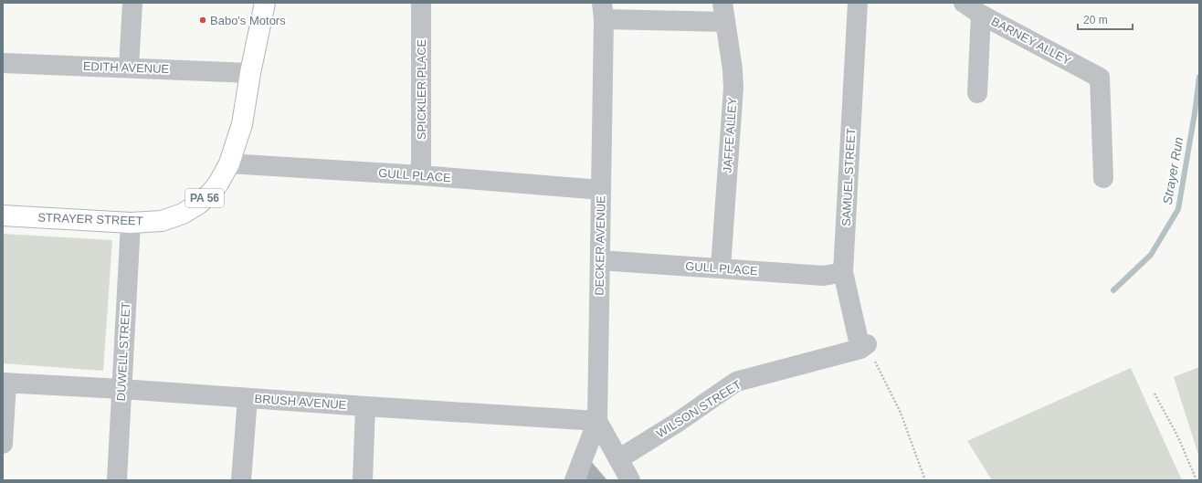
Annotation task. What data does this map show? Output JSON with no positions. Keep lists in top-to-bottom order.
{
  "streets": {
    "highway": ["PA 56", "STRAYER STREET"],
    "street": [
      "BARNEY ALLEY",
      "EDITH AVENUE",
      "SPICKLER PLACE",
      "JAFFE ALLEY",
      "GULL PLACE",
      "SAMUEL STREET",
      "DECKER AVENUE",
      "DUWELL STREET",
      "BRUSH AVENUE",
      "WILSON STREET"
    ]
  },
  "crossings": [
    ["EDITH AVENUE", "STRAYER STREET"],
    ["SPICKLER PLACE", "GULL PLACE"],
    ["JAFFE ALLEY", "GULL PLACE"],
    ["GULL PLACE", "SAMUEL STREET"],
    ["GULL PLACE", "STRAYER STREET"],
    ["GULL PLACE", "DECKER AVENUE"],
    ["SAMUEL STREET", "WILSON STREET"],
    ["STRAYER STREET", "DUWELL STREET"],
    ["DECKER AVENUE", "BRUSH AVENUE"],
    ["DECKER AVENUE", "WILSON STREET"],
    ["DUWELL STREET", "BRUSH AVENUE"]
  ],
  "water": ["Strayer Run"],
  "places": ["Babo's Motors"],
  "scale_bar": "20 m"
}
